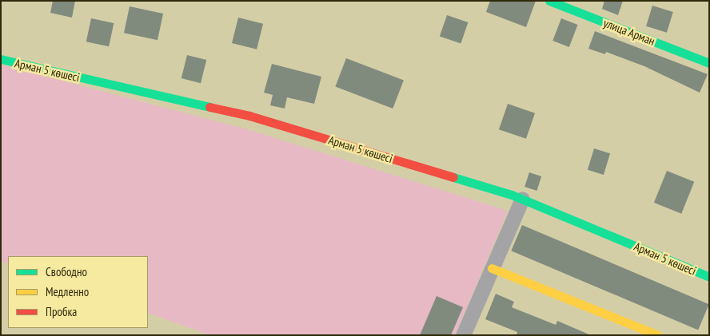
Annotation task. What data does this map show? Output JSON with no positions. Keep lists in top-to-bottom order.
{
  "streets": {
    "street": ["улица Арман", "Арман 5 көшесі"]
  },
  "legend": ["Свободно", "Медленно", "Пробка"]
}
